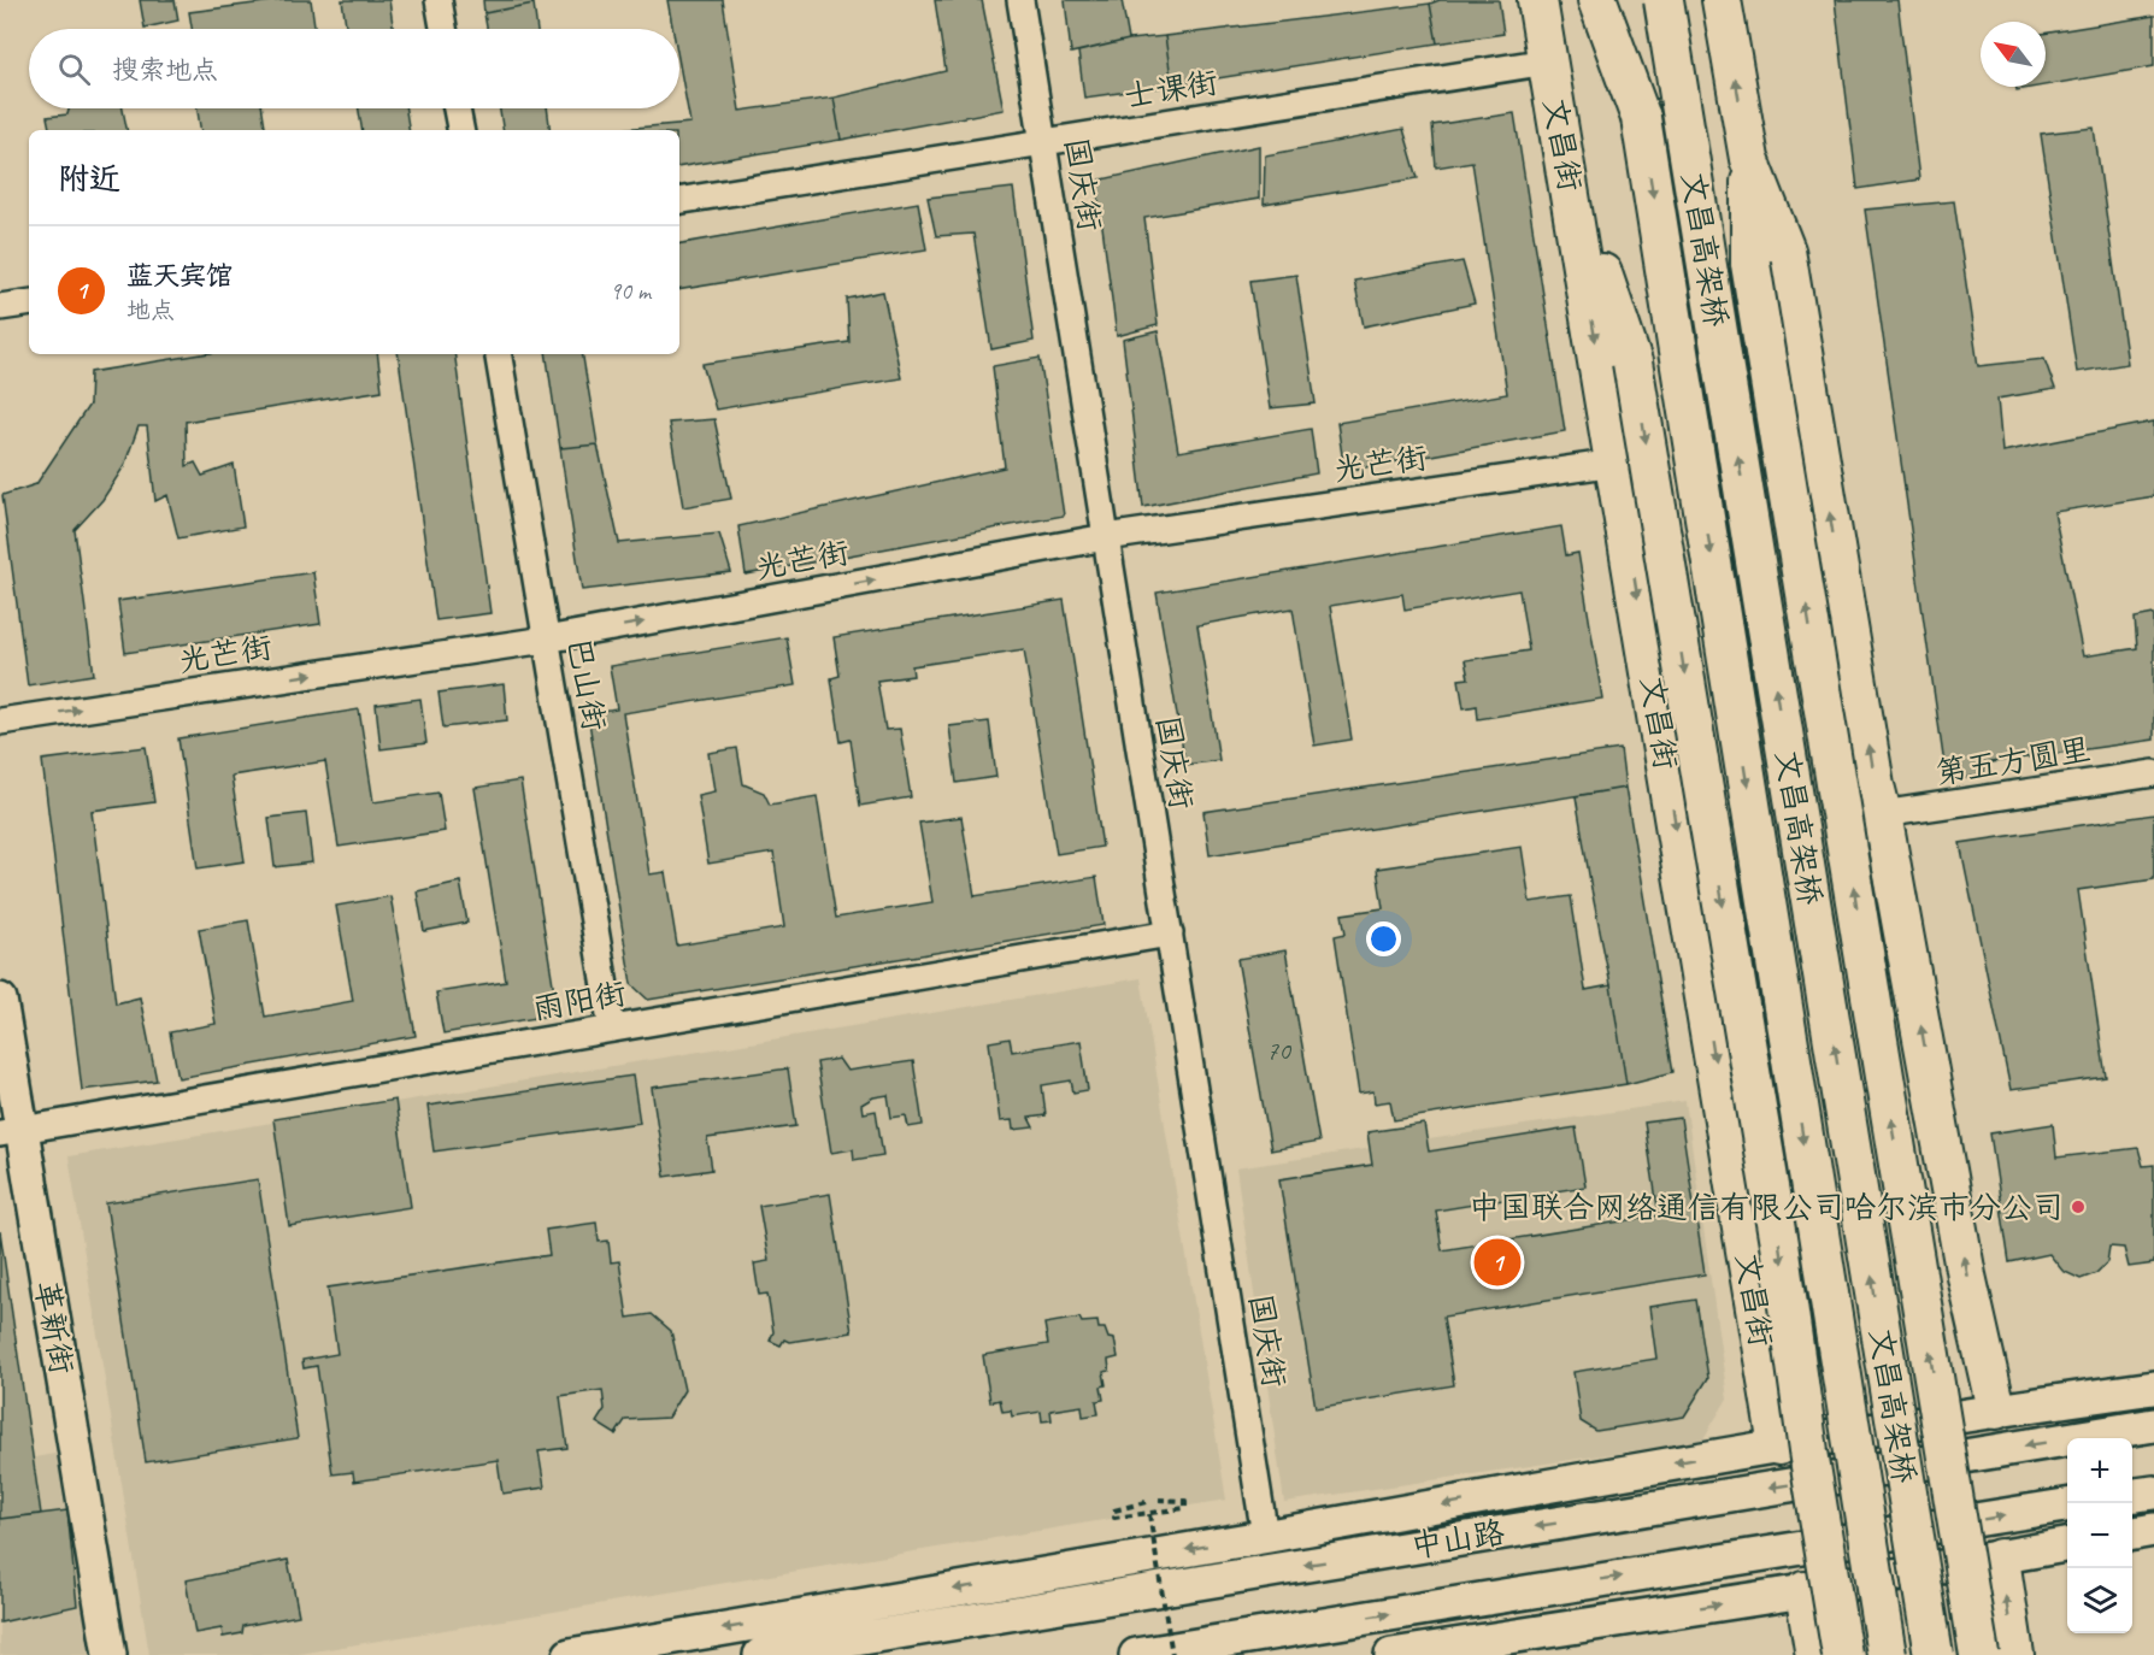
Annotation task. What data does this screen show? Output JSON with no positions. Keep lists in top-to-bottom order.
{
  "streets": {
    "highway": ["文昌街", "文昌高架桥"],
    "main road": ["革新街", "中山路"],
    "street": [
      "士课街",
      "国庆街",
      "光芒街",
      "巴山街",
      "第五方圆里",
      "雨阳街"
    ]
  },
  "crossings": [
    ["士课街", "文昌街"],
    ["士课街", "国庆街"],
    ["文昌街", "光芒街"],
    ["国庆街", "光芒街"],
    ["国庆街", "雨阳街"],
    ["光芒街", "巴山街"],
    ["巴山街", "雨阳街"],
    ["雨阳街", "革新街"]
  ],
  "one_way": ["光芒街"],
  "places": ["中国联合网络通信有限公司哈尔滨市分公司"],
  "house_numbers": ["70"],
  "north": "top left",
  "page": {
    "search": "搜索地点",
    "heading": "附近",
    "list": [
      {
        "mark": "1",
        "name": "蓝天宾馆",
        "note": "地点",
        "value": "90 m"
      }
    ],
    "pins": "1",
    "map_buttons": ["+", "−"]
  }
}
